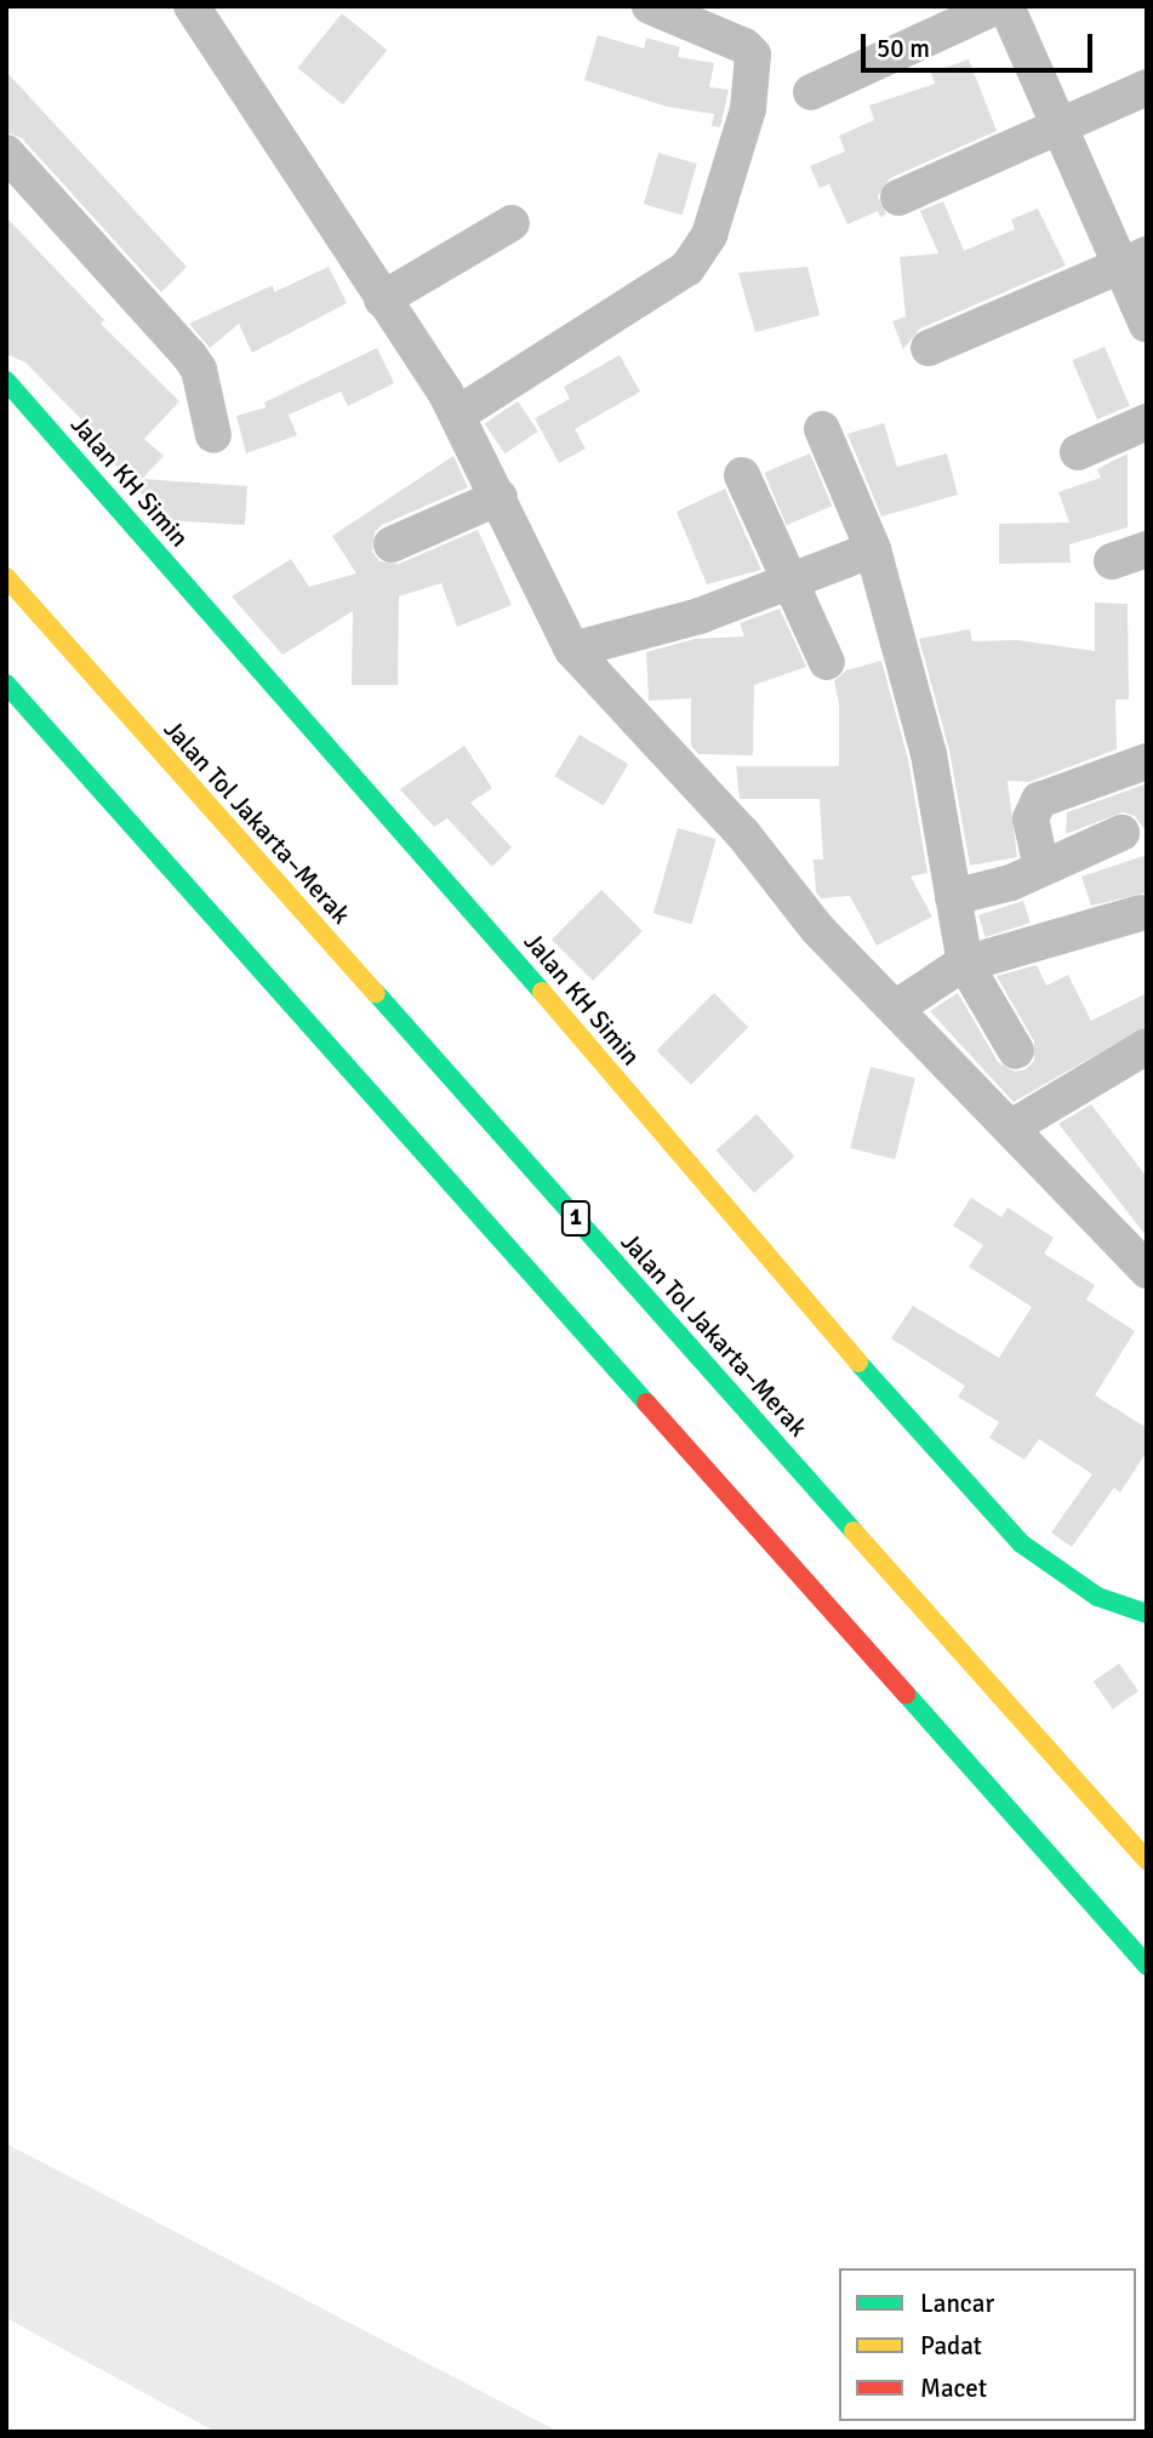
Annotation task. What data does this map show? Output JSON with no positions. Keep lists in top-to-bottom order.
{
  "streets": {
    "main road": ["Jalan KH Simin", "Jalan Tol Jakarta–Merak", "1"]
  },
  "legend": ["Lancar", "Padat", "Macet"],
  "scale_bar": "50 m"
}
